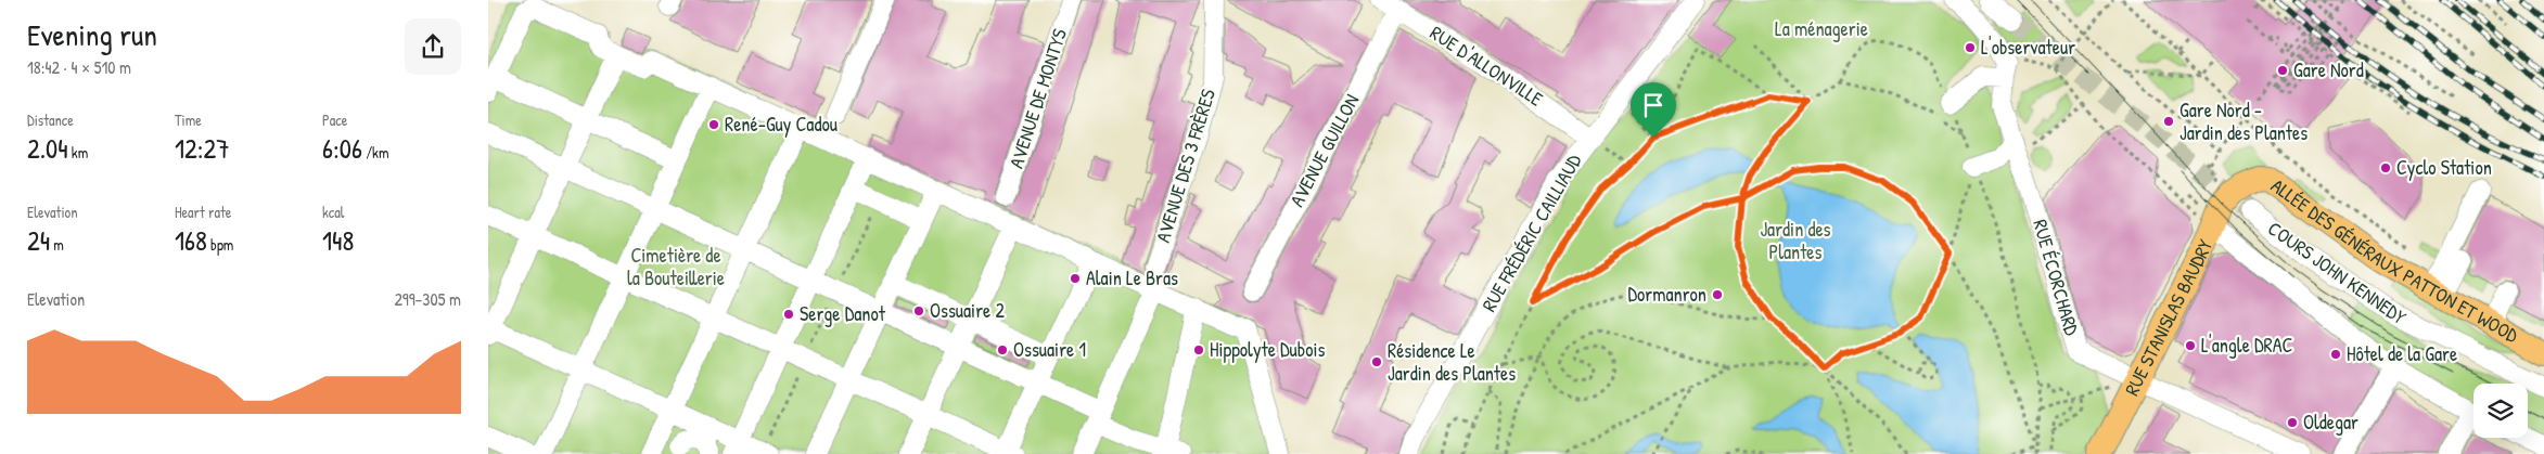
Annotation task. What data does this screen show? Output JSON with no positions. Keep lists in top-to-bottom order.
{
  "streets": {
    "main road": ["ALLÉE DES GÉNÉRAUX PATTON ET WOOD", "RUE STANISLAS BAUDRY"],
    "street": [
      "RUE D'ALLONVILLE",
      "AVENUE DE MONTYS",
      "AVENUE GUILLON",
      "AVENUE DES 3 FRÈRES",
      "RUE FRÉDÉRIC CAILLIAUD",
      "COURS JOHN KENNEDY",
      "RUE ÉCORCHARD"
    ]
  },
  "crossings": [
    ["RUE D'ALLONVILLE", "AVENUE GUILLON"],
    ["RUE D'ALLONVILLE", "RUE FRÉDÉRIC CAILLIAUD"],
    ["ALLÉE DES GÉNÉRAUX PATTON ET WOOD", "RUE STANISLAS BAUDRY"],
    ["RUE ÉCORCHARD", "RUE STANISLAS BAUDRY"]
  ],
  "parks": ["La ménagerie", "Jardin des Plantes", "Cimetière de la Bouteillerie"],
  "places": [
    "L'observateur",
    "Gare Nord",
    "Gare Nord - Jardin des Plantes",
    "René-Guy Cadou",
    "Cyclo Station",
    "Alain Le Bras",
    "Dormanron",
    "Ossuaire 2",
    "Serge Danot",
    "L'angle DRAC",
    "Ossuaire 1",
    "Hippolyte Dubois",
    "Hôtel de la Gare",
    "Résidence Le Jardin des Plantes",
    "Oldegar"
  ],
  "page": {
    "heading": ["Evening run", "18:42 · 4 × 510 m"],
    "stats": [
      ["Distance", "2.04 km"],
      ["Time", "12:27"],
      ["Pace", "6:06 /km"],
      ["Elevation", "24 m"],
      ["Heart rate", "168 bpm"],
      ["kcal", "148"]
    ],
    "chart": ["Elevation", "299–305 m"]
  }
}
